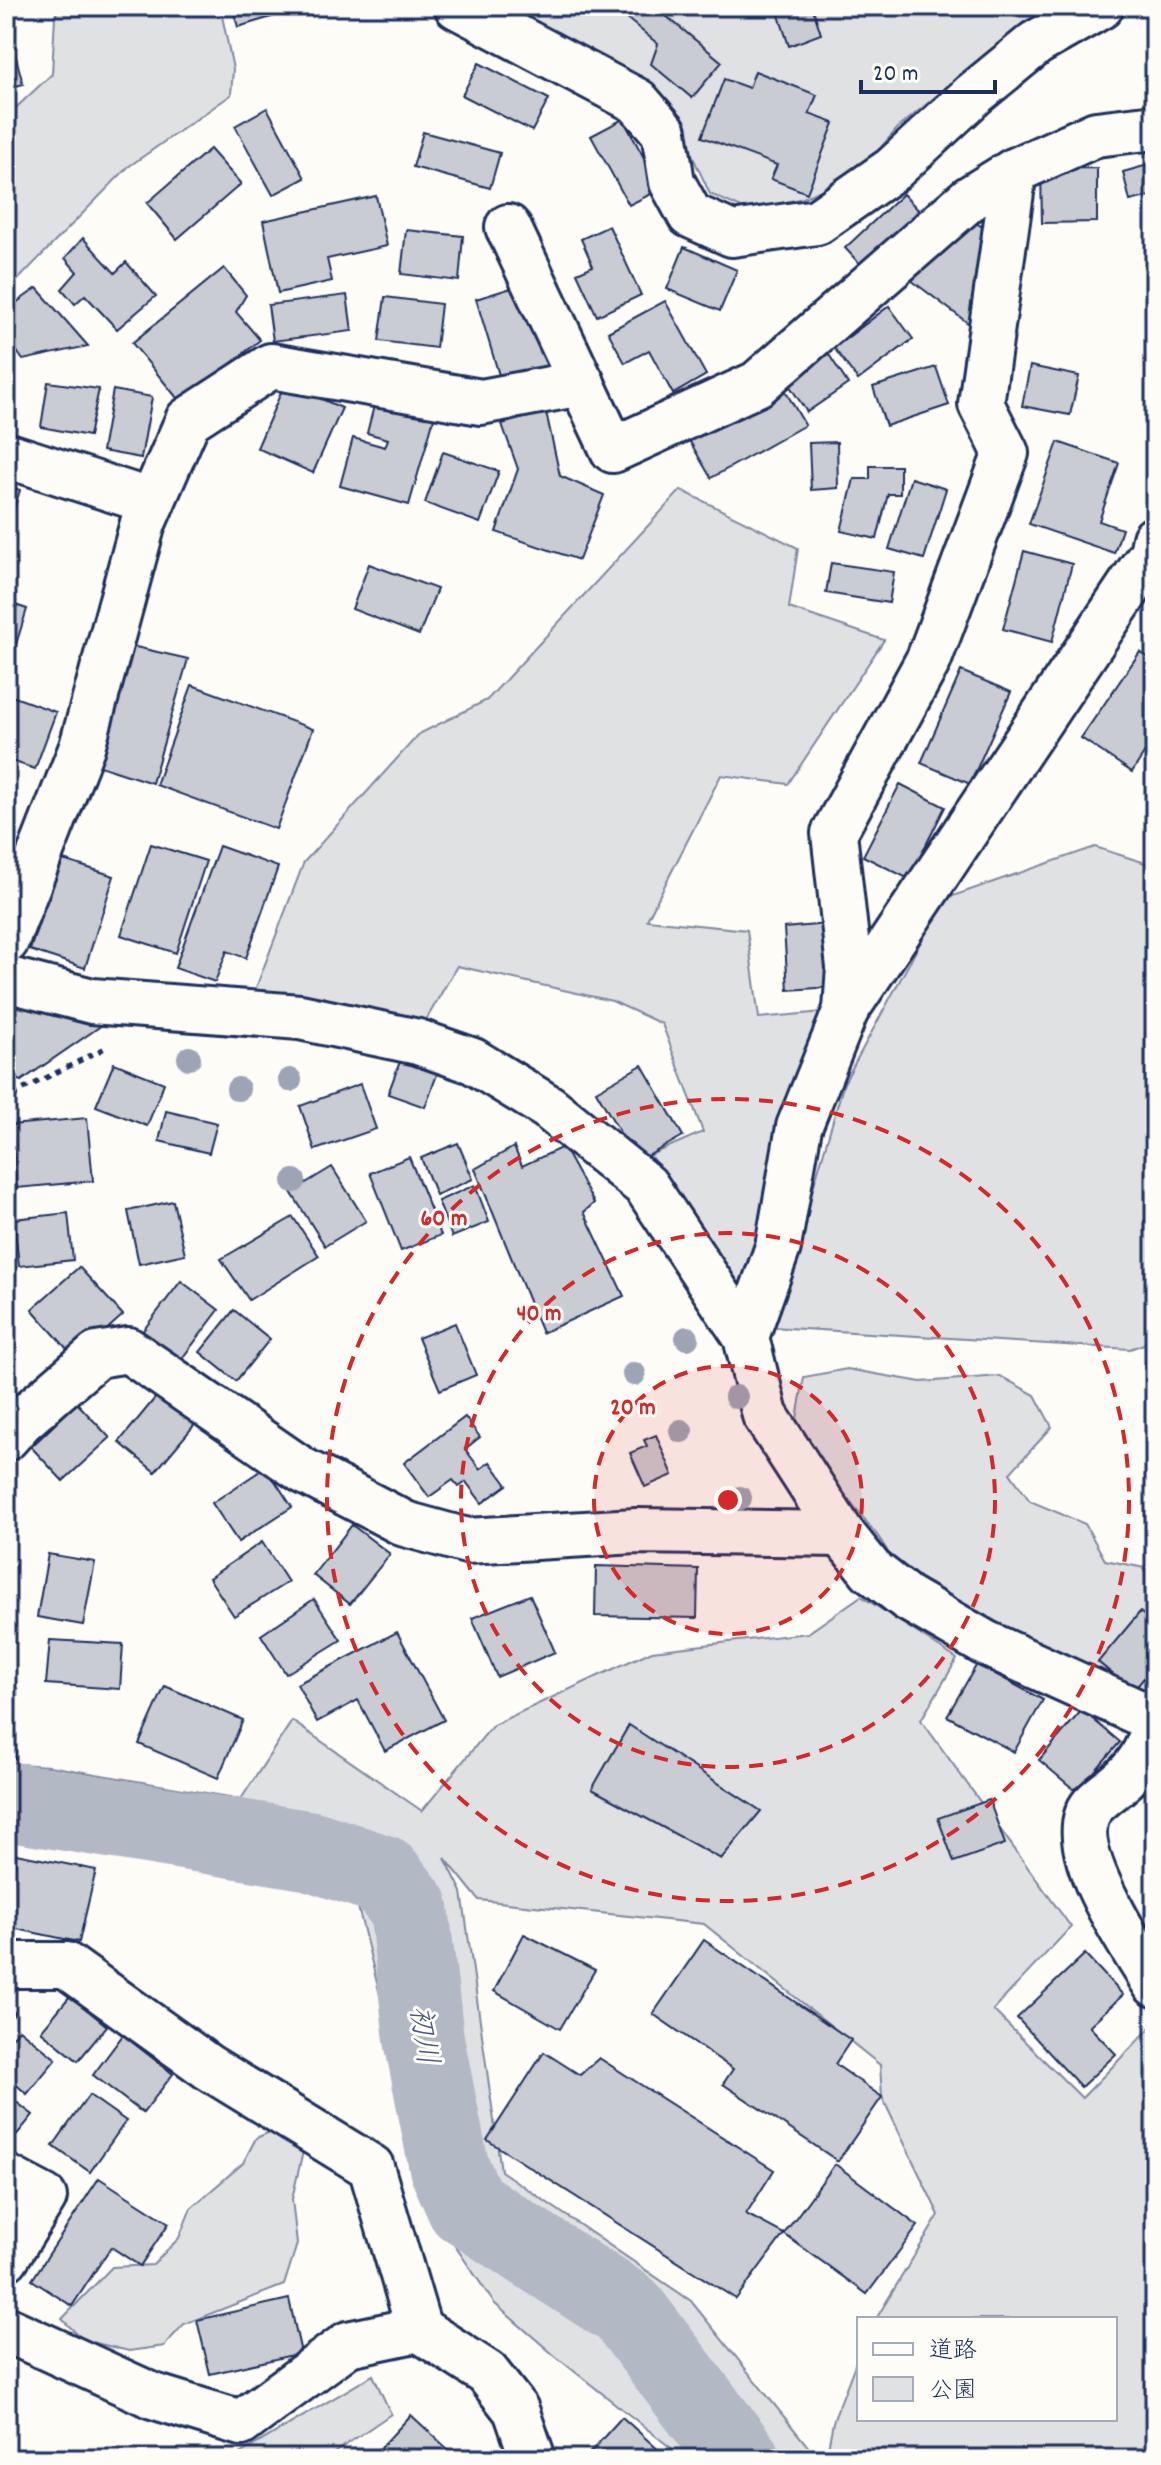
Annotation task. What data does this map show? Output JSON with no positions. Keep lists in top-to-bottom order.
{
  "water": ["初川"],
  "legend": ["道路", "公園"],
  "scale_bar": "20 m",
  "rings": ["60 m", "40 m", "20 m"]
}
